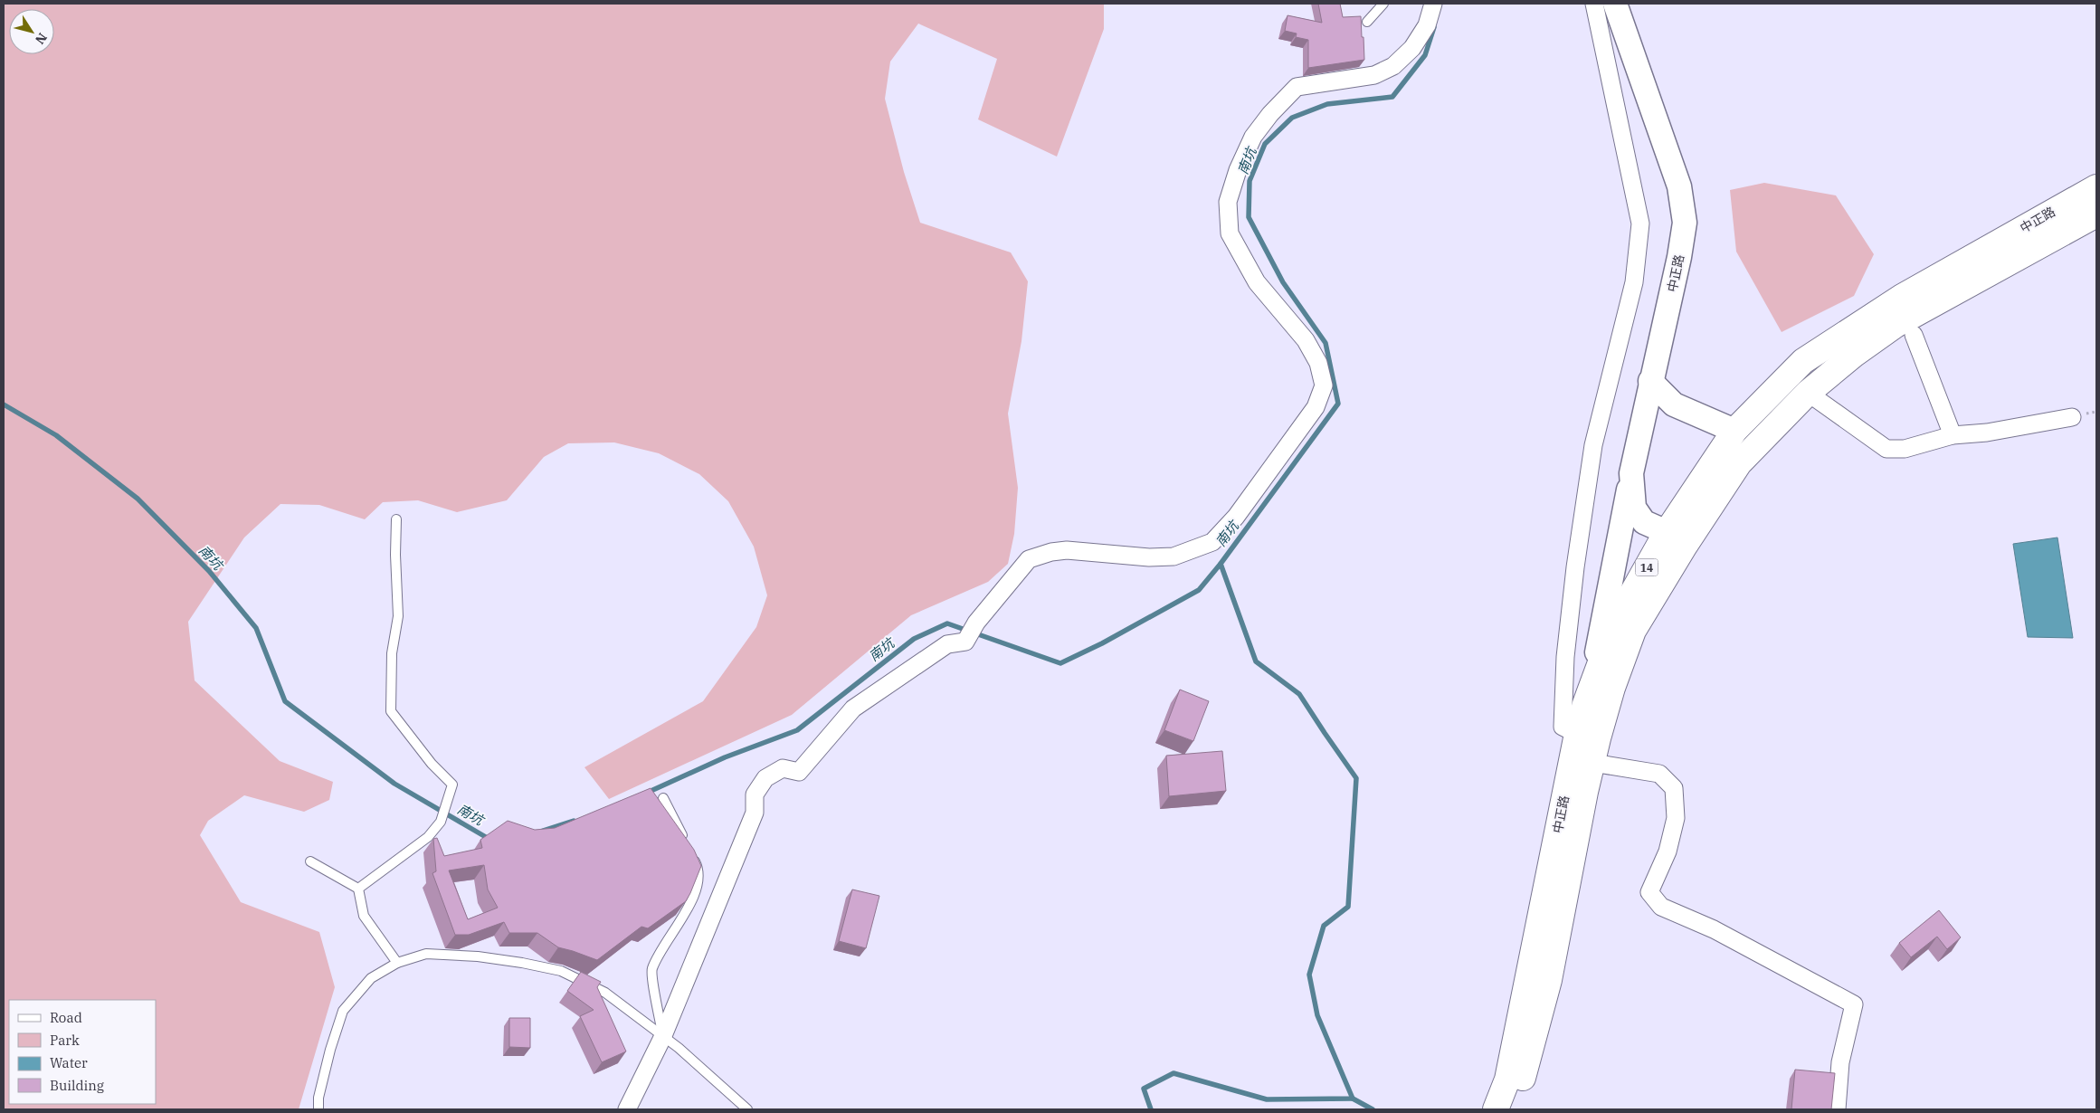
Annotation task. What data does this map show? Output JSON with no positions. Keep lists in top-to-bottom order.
{
  "streets": {
    "main road": ["中正路", "14"]
  },
  "crossings": [
    ["中正路", "14"]
  ],
  "water": ["南坑"],
  "legend": [
    "Road",
    "Park",
    "Water",
    "Building"
  ],
  "north": "bottom right"
}
